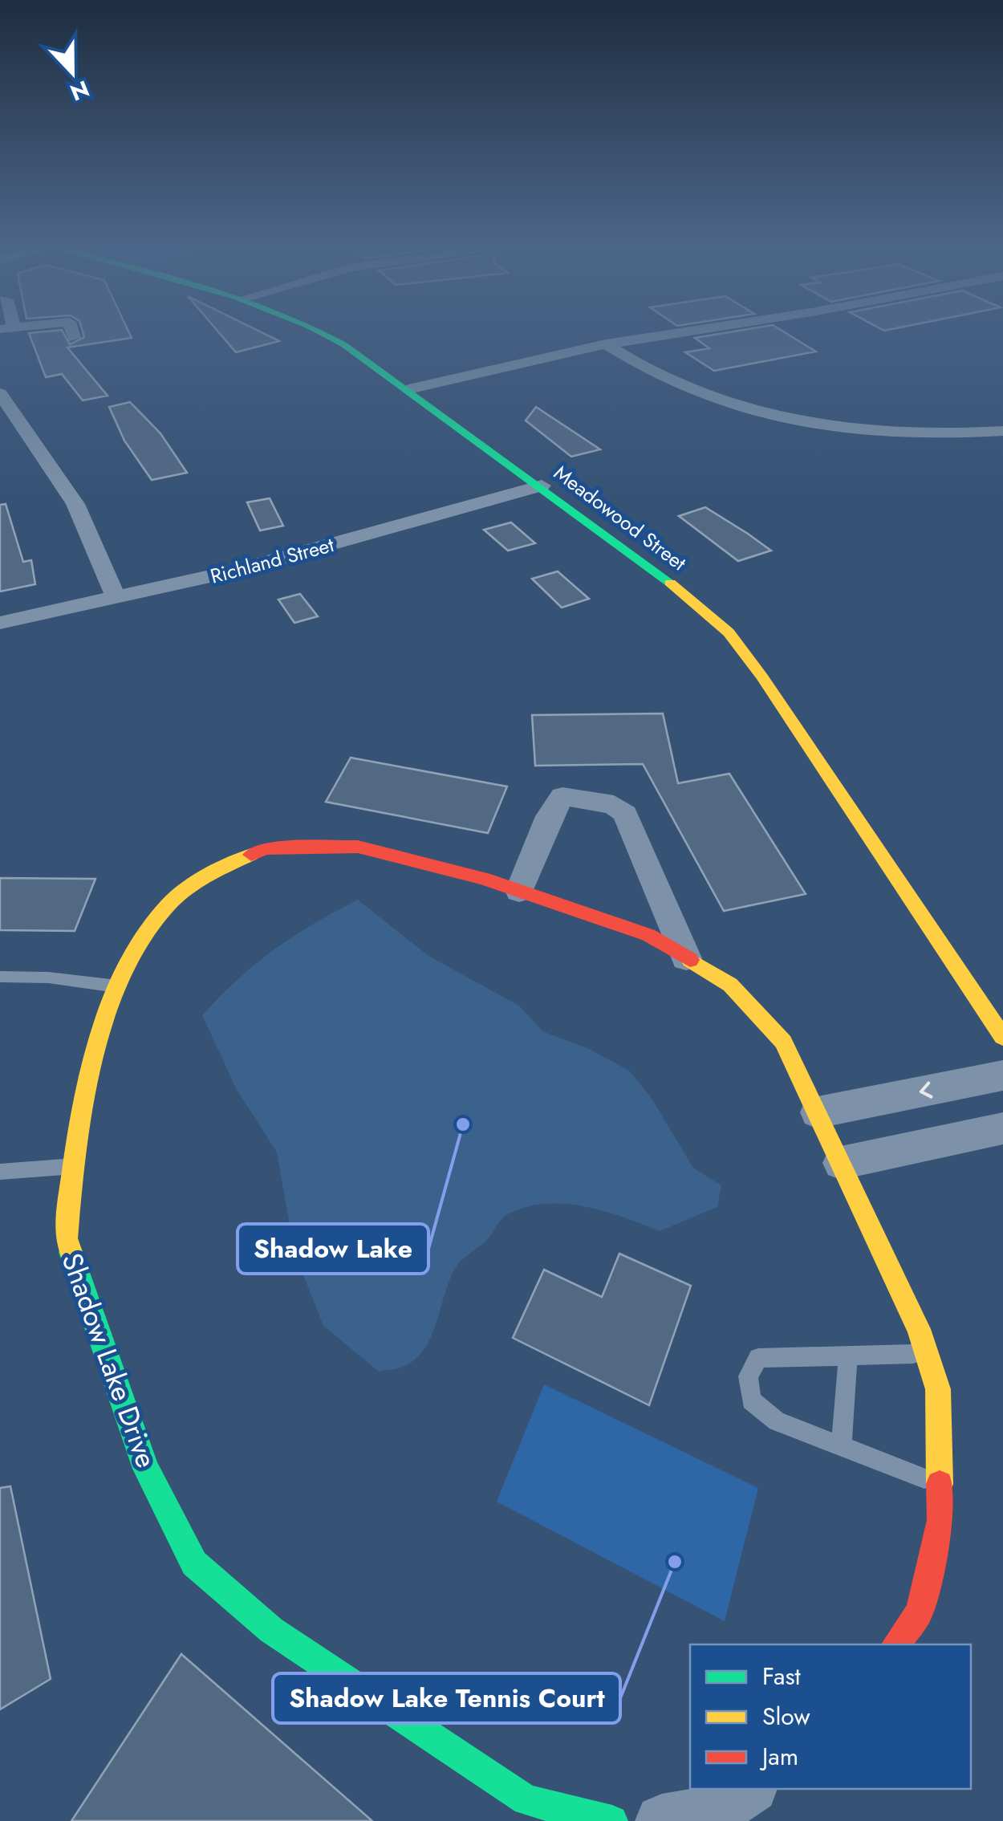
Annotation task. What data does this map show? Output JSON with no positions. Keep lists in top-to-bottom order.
{
  "streets": {
    "street": ["Meadowood Street", "Richland Street", "Shadow Lake Drive"]
  },
  "crossings": [
    ["Meadowood Street", "Richland Street"]
  ],
  "places": ["Shadow Lake", "Shadow Lake Tennis Court"],
  "legend": ["Fast", "Slow", "Jam"],
  "north": "bottom"
}
